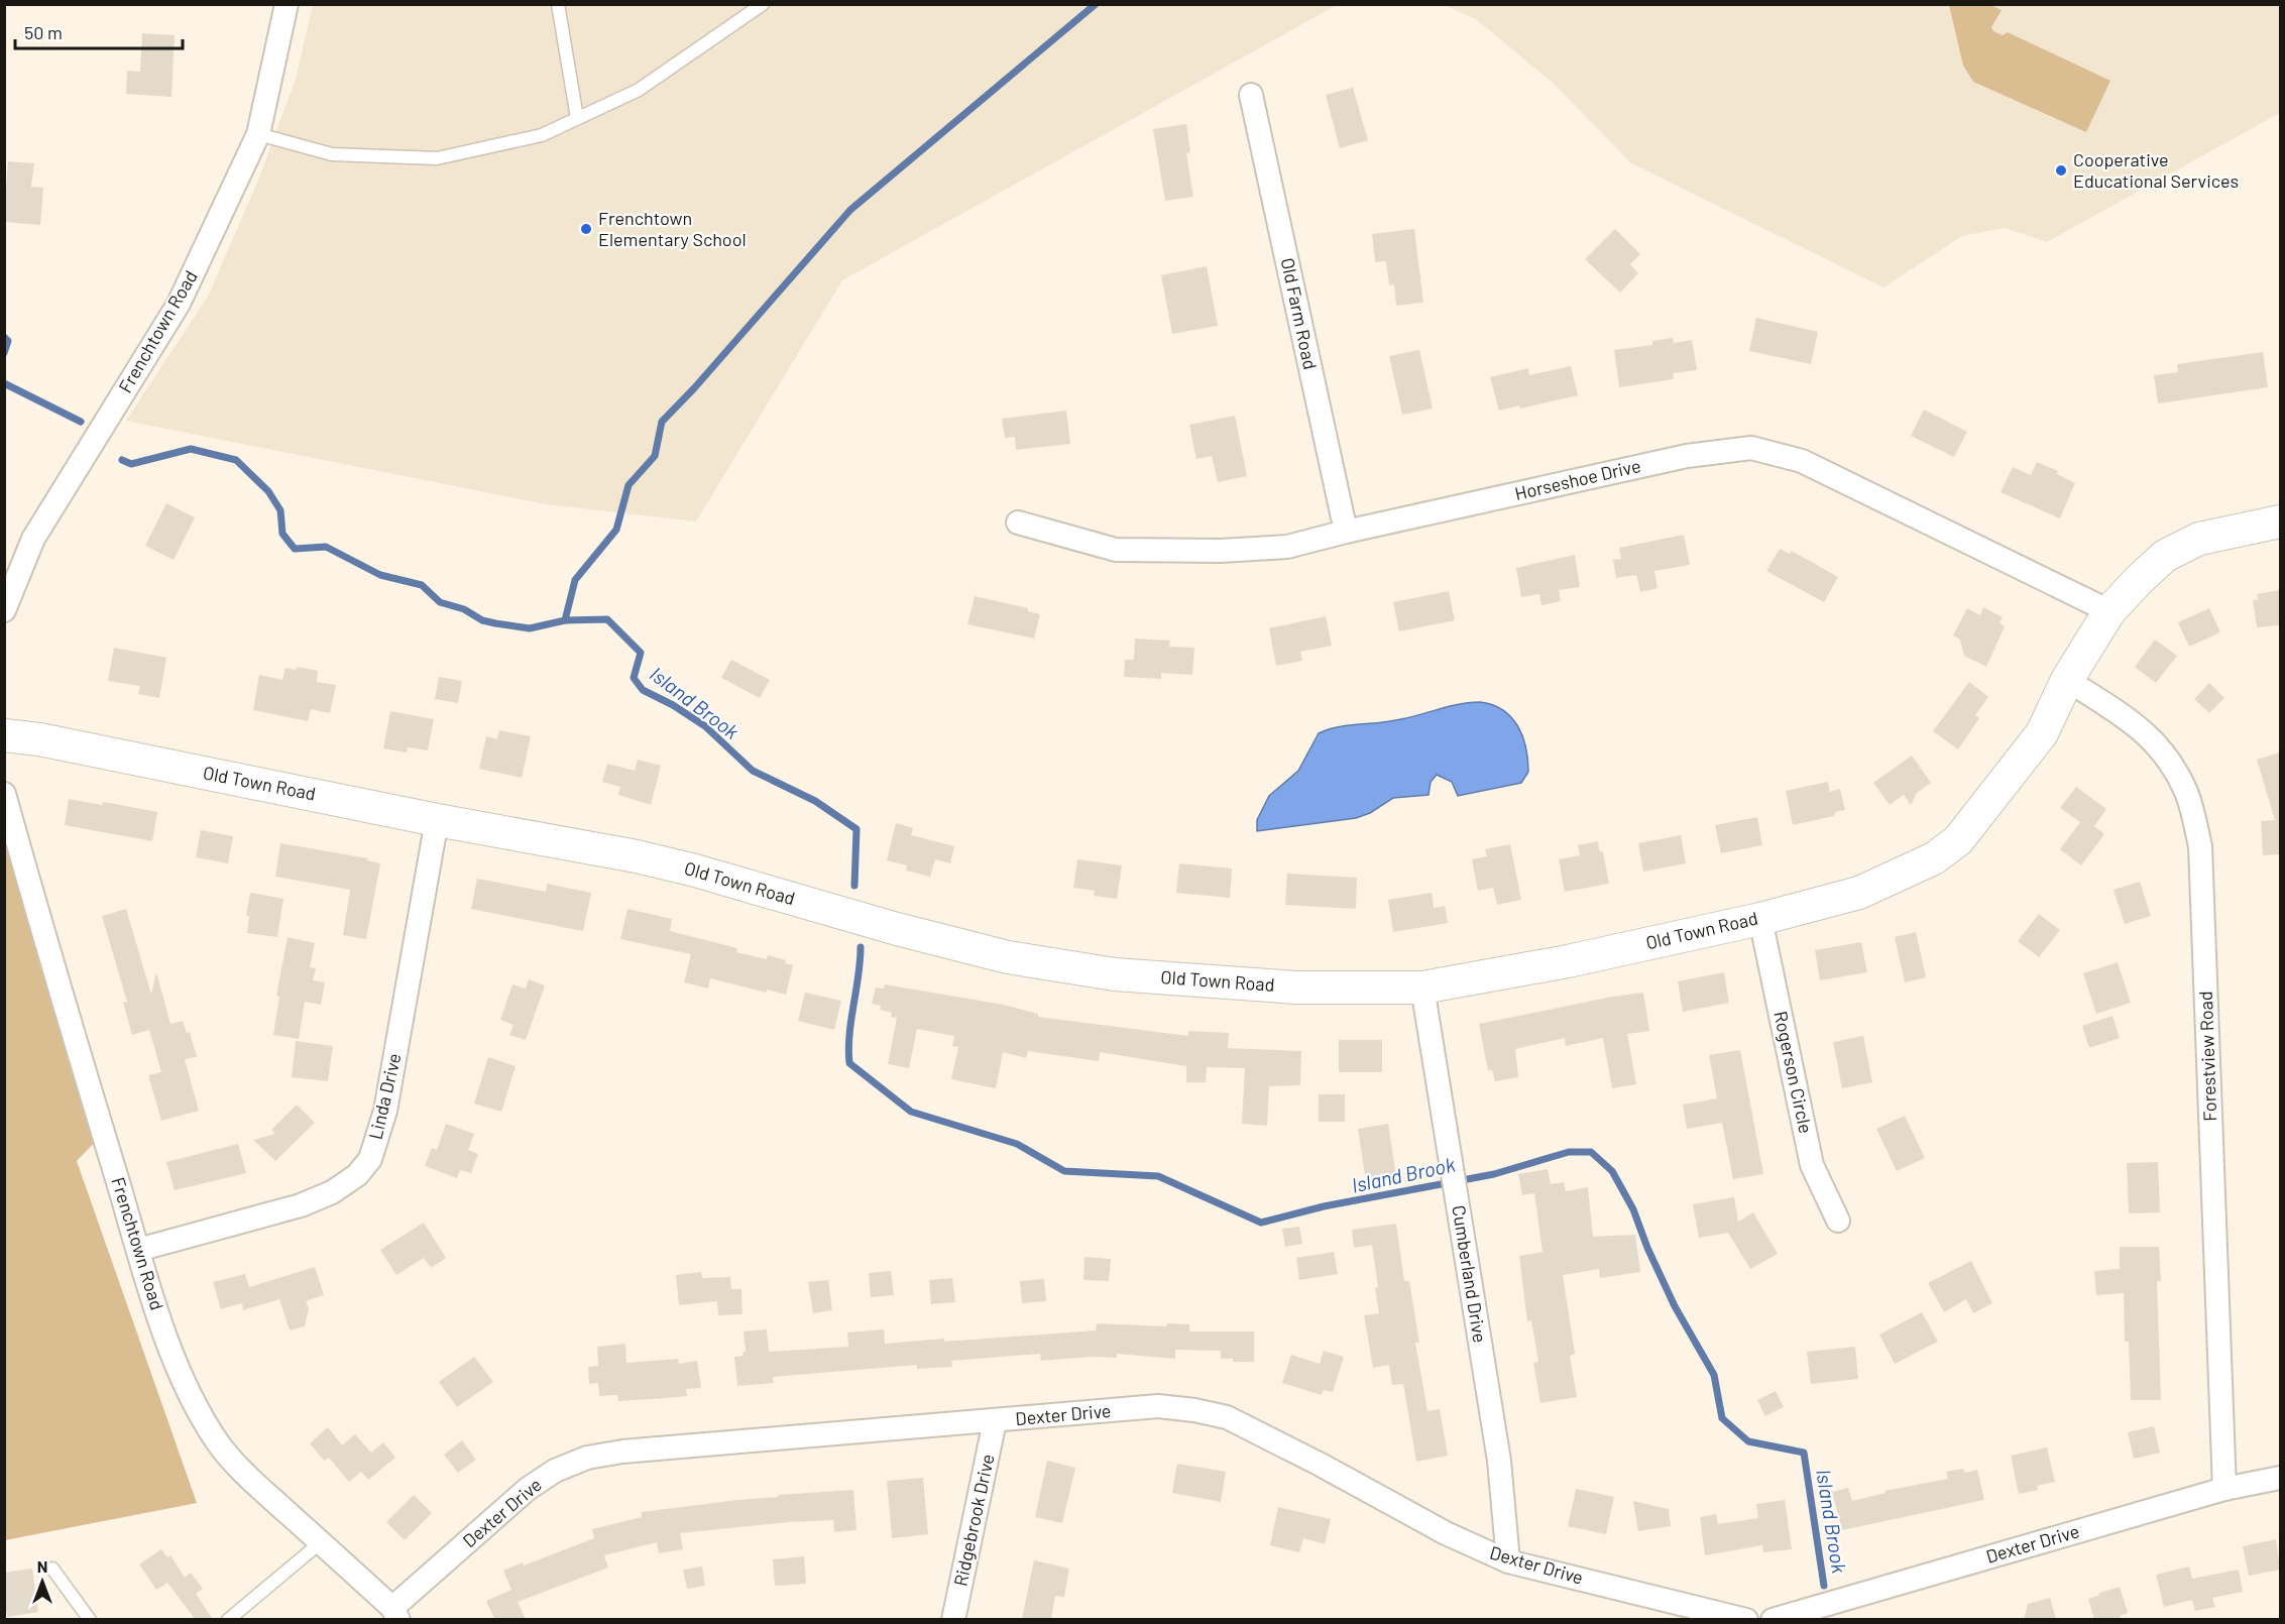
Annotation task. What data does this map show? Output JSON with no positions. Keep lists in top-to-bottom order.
{
  "streets": {
    "main road": ["Old Town Road"],
    "street": [
      "Old Farm Road",
      "Frenchtown Road",
      "Horseshoe Drive",
      "Forestview Road",
      "Rogerson Circle",
      "Linda Drive",
      "Cumberland Drive",
      "Dexter Drive",
      "Ridgebrook Drive"
    ]
  },
  "crossings": [
    ["Old Farm Road", "Horseshoe Drive"],
    ["Frenchtown Road", "Linda Drive"],
    ["Frenchtown Road", "Dexter Drive"],
    ["Horseshoe Drive", "Old Town Road"],
    ["Old Town Road", "Forestview Road"],
    ["Old Town Road", "Rogerson Circle"],
    ["Old Town Road", "Linda Drive"],
    ["Old Town Road", "Cumberland Drive"],
    ["Forestview Road", "Dexter Drive"],
    ["Cumberland Drive", "Dexter Drive"],
    ["Dexter Drive", "Ridgebrook Drive"]
  ],
  "water": ["Island Brook"],
  "places": ["Cooperative Educational Services", "Frenchtown Elementary School"],
  "scale_bar": "50 m",
  "north": "top"
}
